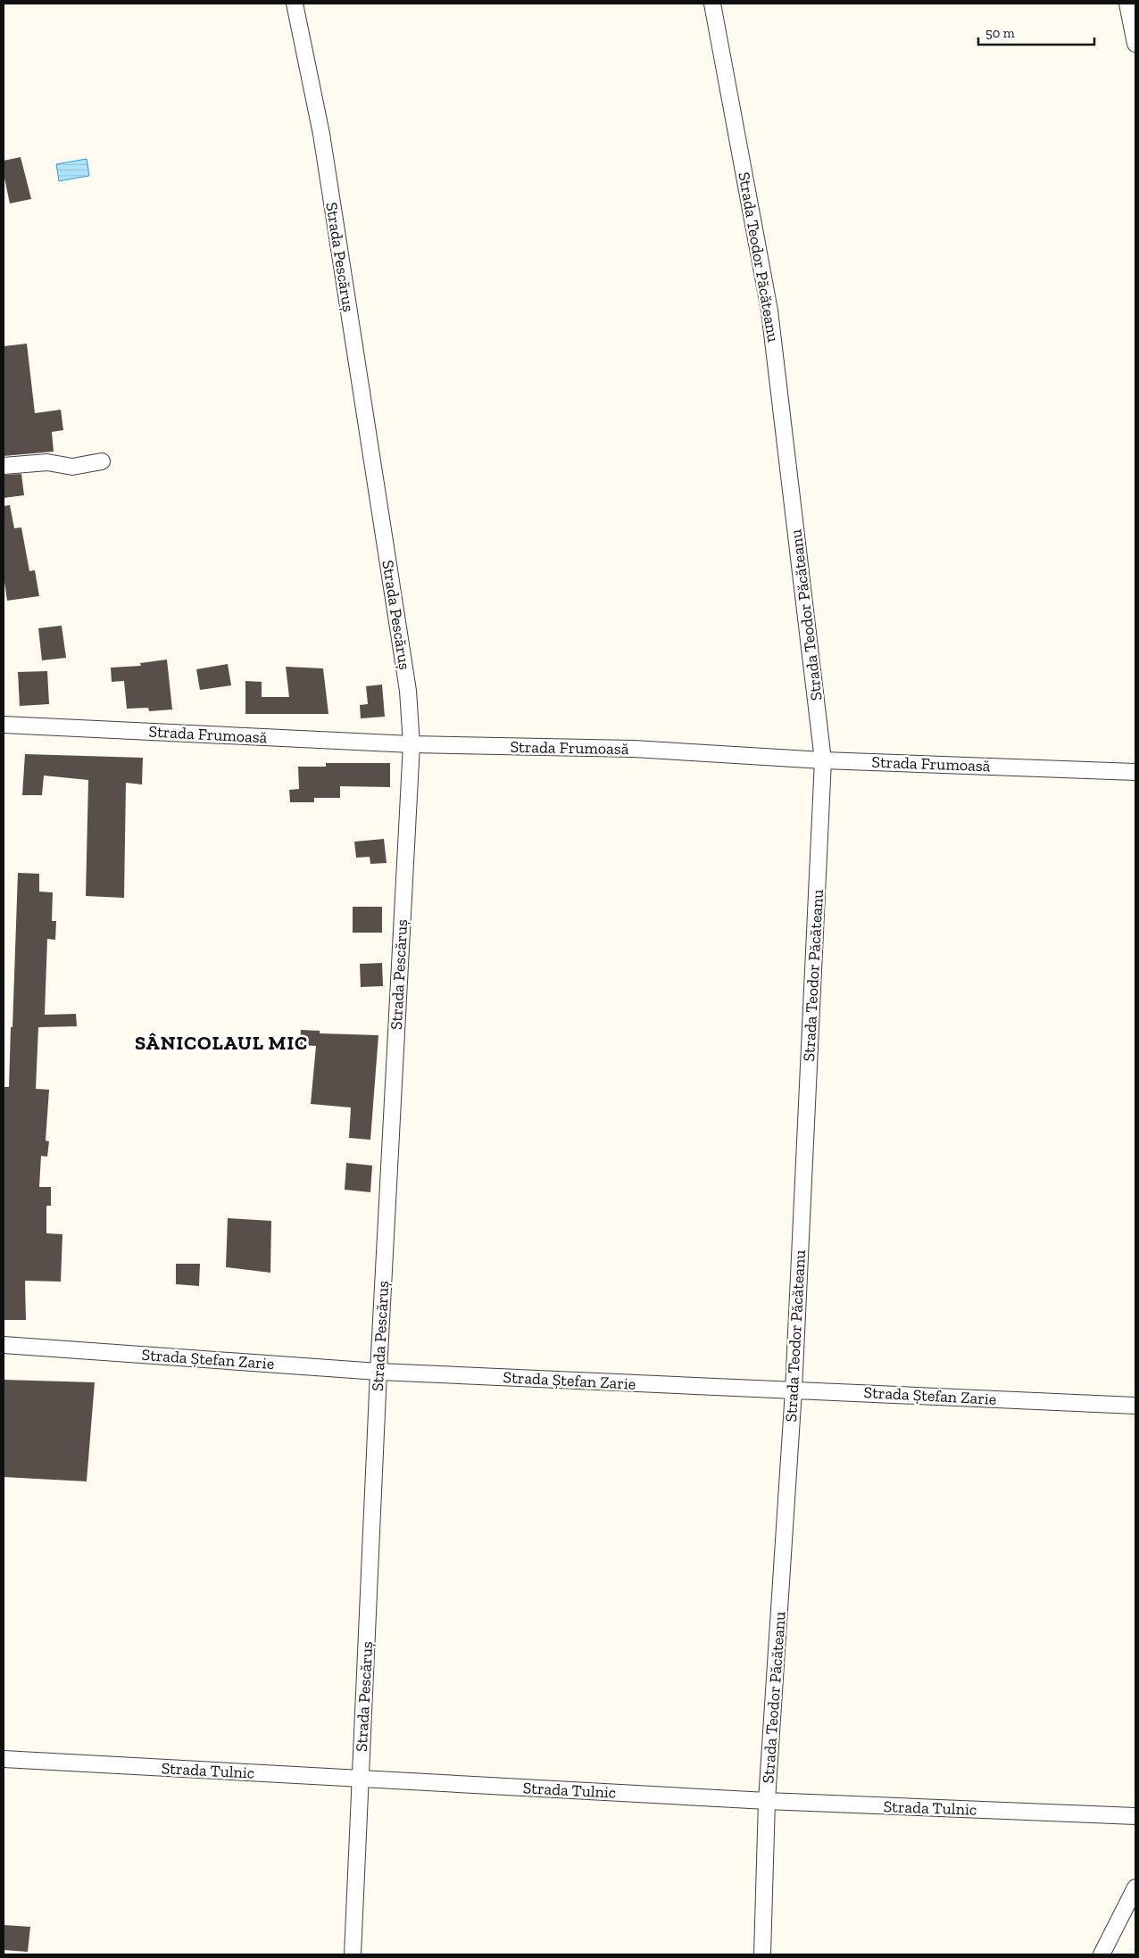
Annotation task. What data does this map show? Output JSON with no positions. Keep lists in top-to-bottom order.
{
  "streets": {
    "street": [
      "Strada Pescăruș",
      "Strada Teodor Păcăteanu",
      "Strada Frumoasă",
      "Strada Ștefan Zarie",
      "Strada Tulnic"
    ]
  },
  "crossings": [
    ["Strada Pescăruș", "Strada Frumoasă"],
    ["Strada Pescăruș", "Strada Ștefan Zarie"],
    ["Strada Pescăruș", "Strada Tulnic"],
    ["Strada Teodor Păcăteanu", "Strada Frumoasă"],
    ["Strada Teodor Păcăteanu", "Strada Ștefan Zarie"],
    ["Strada Teodor Păcăteanu", "Strada Tulnic"]
  ],
  "districts": ["SÂNICOLAUL MIC"],
  "scale_bar": "50 m"
}
